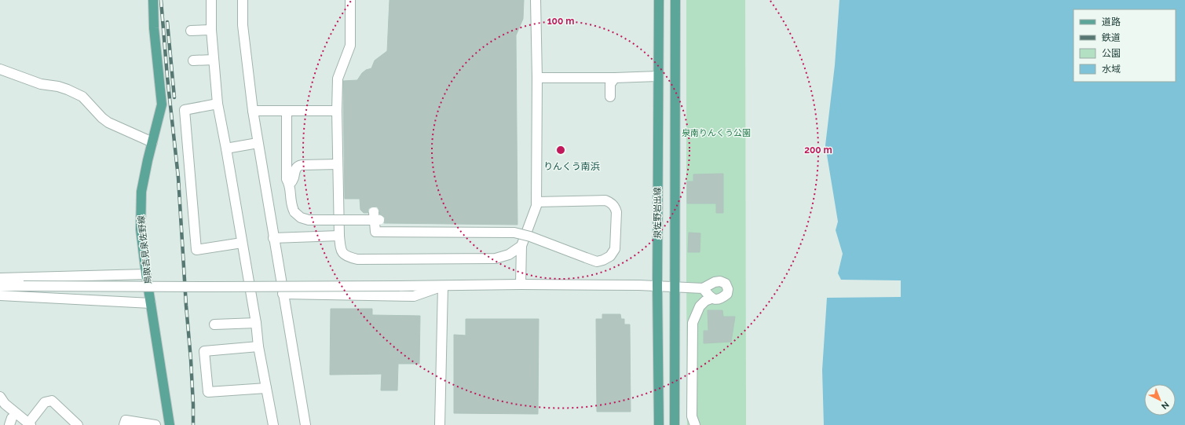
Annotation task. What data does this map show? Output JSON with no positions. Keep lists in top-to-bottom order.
{
  "streets": {
    "main road": ["泉佐野岩出線", "鳥取吉見泉佐野線"]
  },
  "districts": ["りんくう南浜"],
  "parks": ["泉南りんくう公園"],
  "legend": [
    "道路",
    "鉄道",
    "公園",
    "水域"
  ],
  "north": "bottom right",
  "rings": ["100 m", "200 m"]
}
